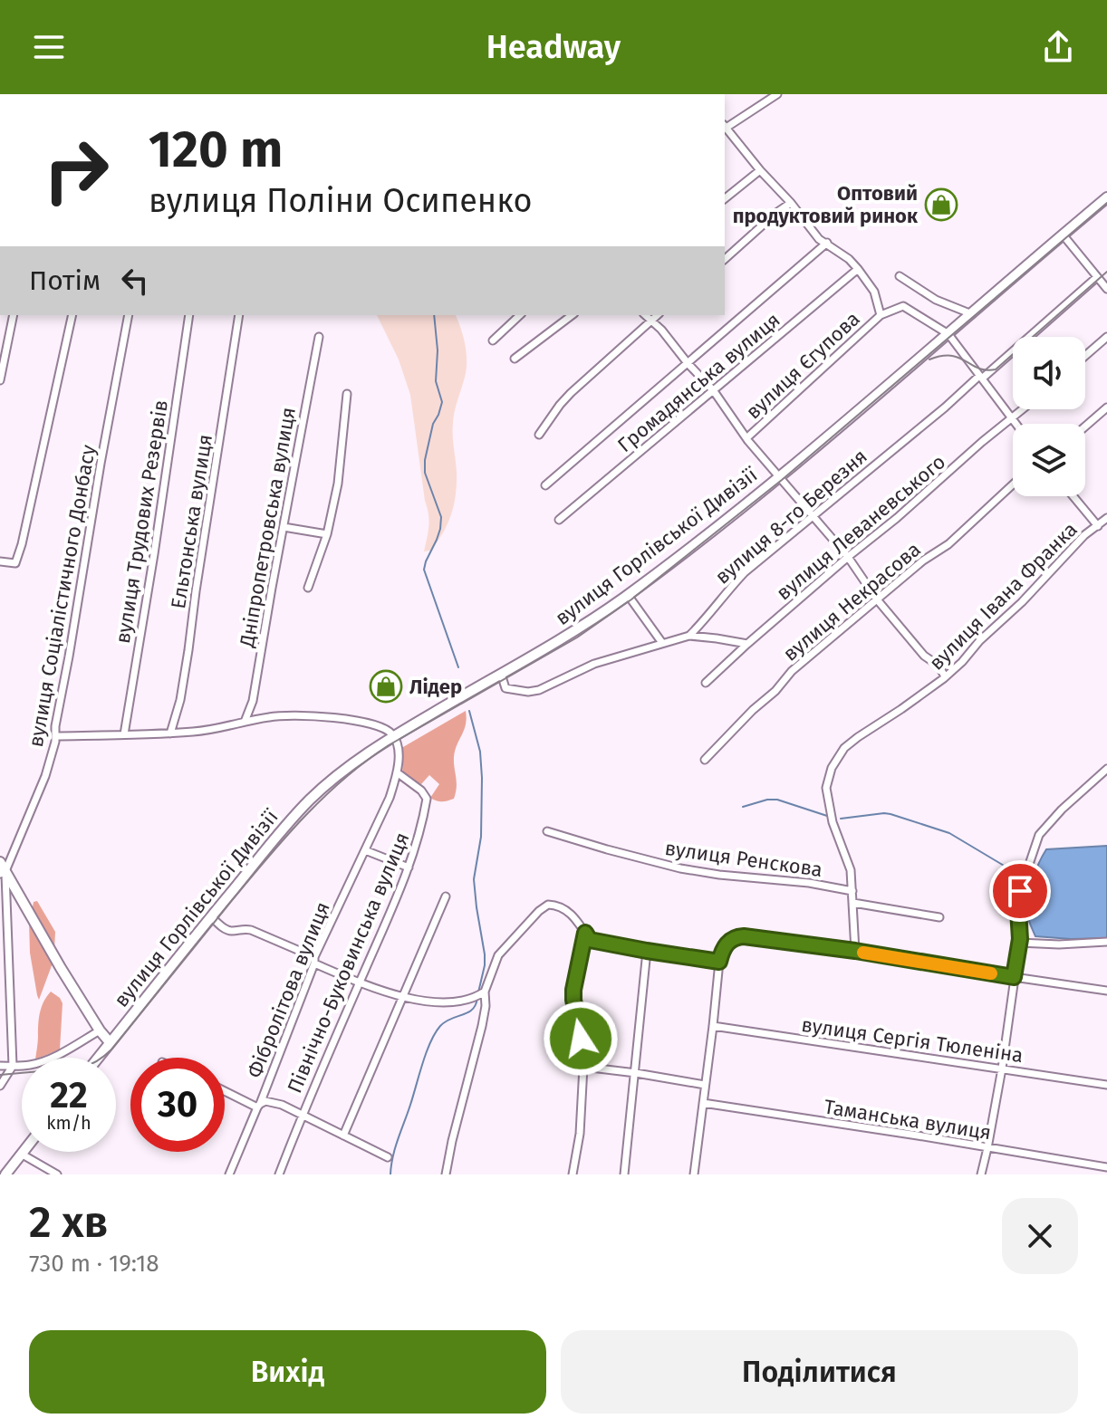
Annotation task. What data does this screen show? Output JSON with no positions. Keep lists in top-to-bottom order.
{
  "streets": {
    "main road": ["вулиця Горлівської Дивізії"],
    "street": [
      "вулиця Єгупова",
      "Громадянська вулиця",
      "вулиця 8-го Березня",
      "вулиця Трудових Резервів",
      "Ельтонська вулиця",
      "Дніпропетровська вулиця",
      "вулиця Леваневського",
      "вулиця Соціалістичного Донбасу",
      "вулиця Івана Франка",
      "вулиця Некрасова",
      "вулиця Ренскова",
      "Північно-Буковинська вулиця",
      "Фібролітова вулиця",
      "вулиця Сергія Тюленіна",
      "Таманська вулиця"
    ]
  },
  "crossings": [
    ["вулиця Горлівської Дивізії", "Фібролітова вулиця"],
    ["вулиця Івана Франка", "вулиця Ренскова"],
    ["Північно-Буковинська вулиця", "Фібролітова вулиця"]
  ],
  "places": {
    "shop": ["Оптовий продуктовий ринок", "Лідер"]
  },
  "page": {
    "header": "Headway",
    "turn": ["120 m", "вулиця Поліни Осипенко"],
    "then": "Потім",
    "speed": "22 km/h",
    "limit": "30",
    "heading": ["2 хв", "730 m · 19:18"],
    "buttons": ["Вихід", "Поділитися"]
  }
}
